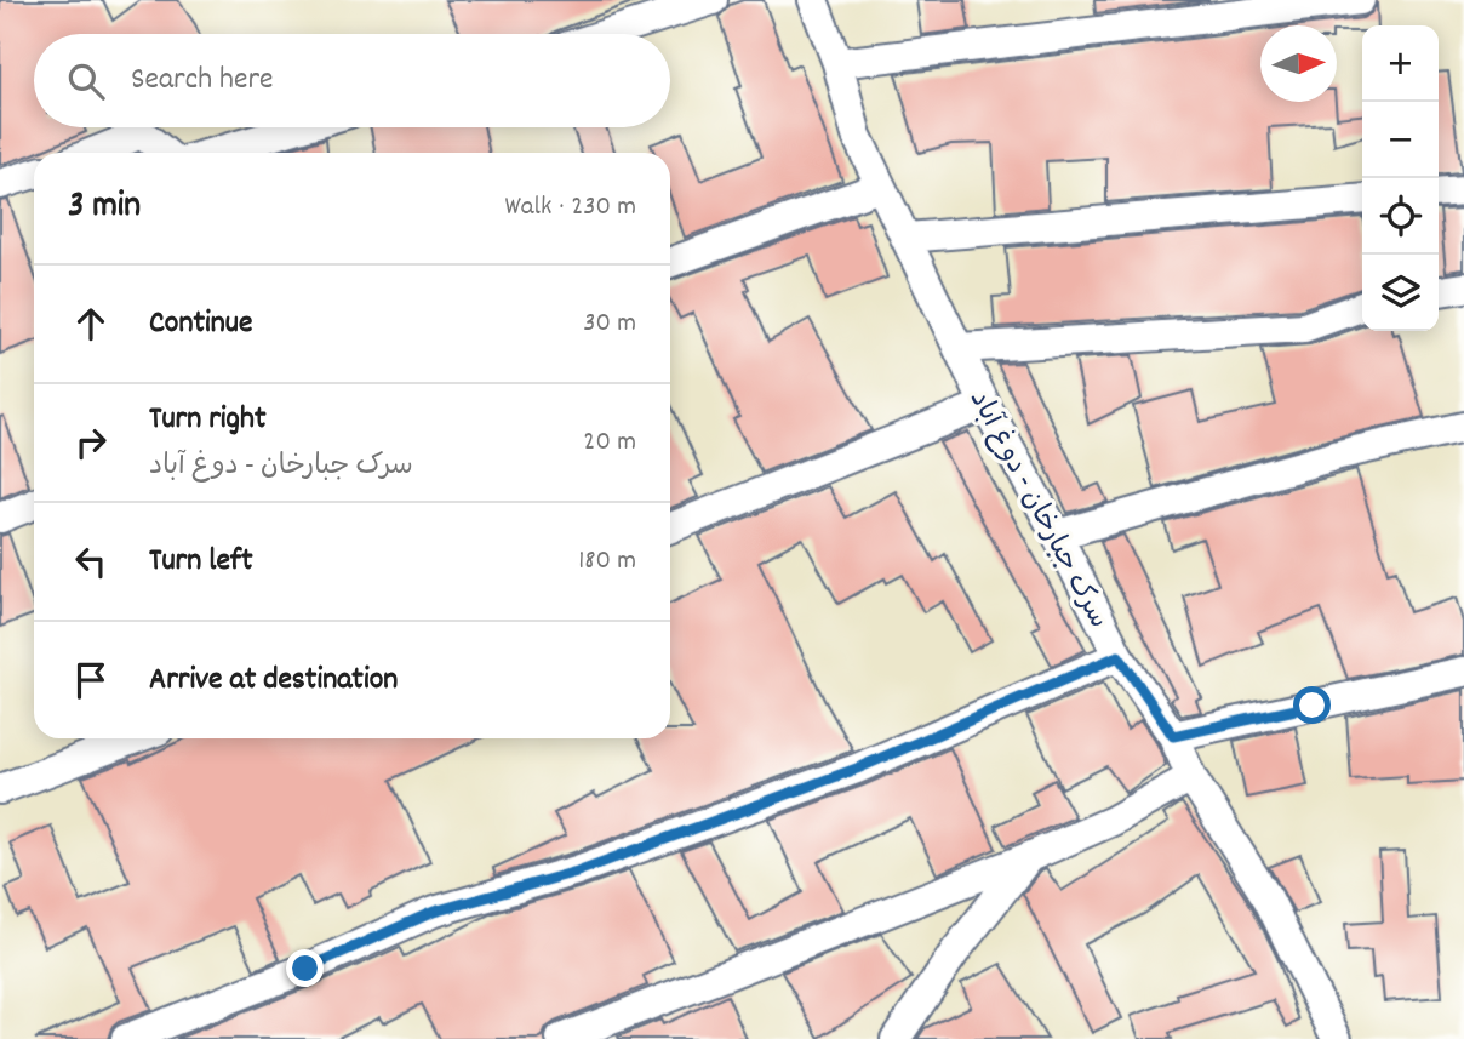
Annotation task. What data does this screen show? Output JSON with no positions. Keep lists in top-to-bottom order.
{
  "streets": {
    "street": ["سرک جبارخان - دوغ آباد"]
  },
  "north": "right",
  "page": {
    "map_buttons": ["+", "−"],
    "search": "Search here",
    "heading": ["3 min", "Walk · 230 m"],
    "list": [
      ["Continue", "30 m"],
      ["Turn right", "سرک جبارخان - دوغ آباد", "20 m"],
      ["Turn left", "180 m"],
      "Arrive at destination"
    ]
  }
}
